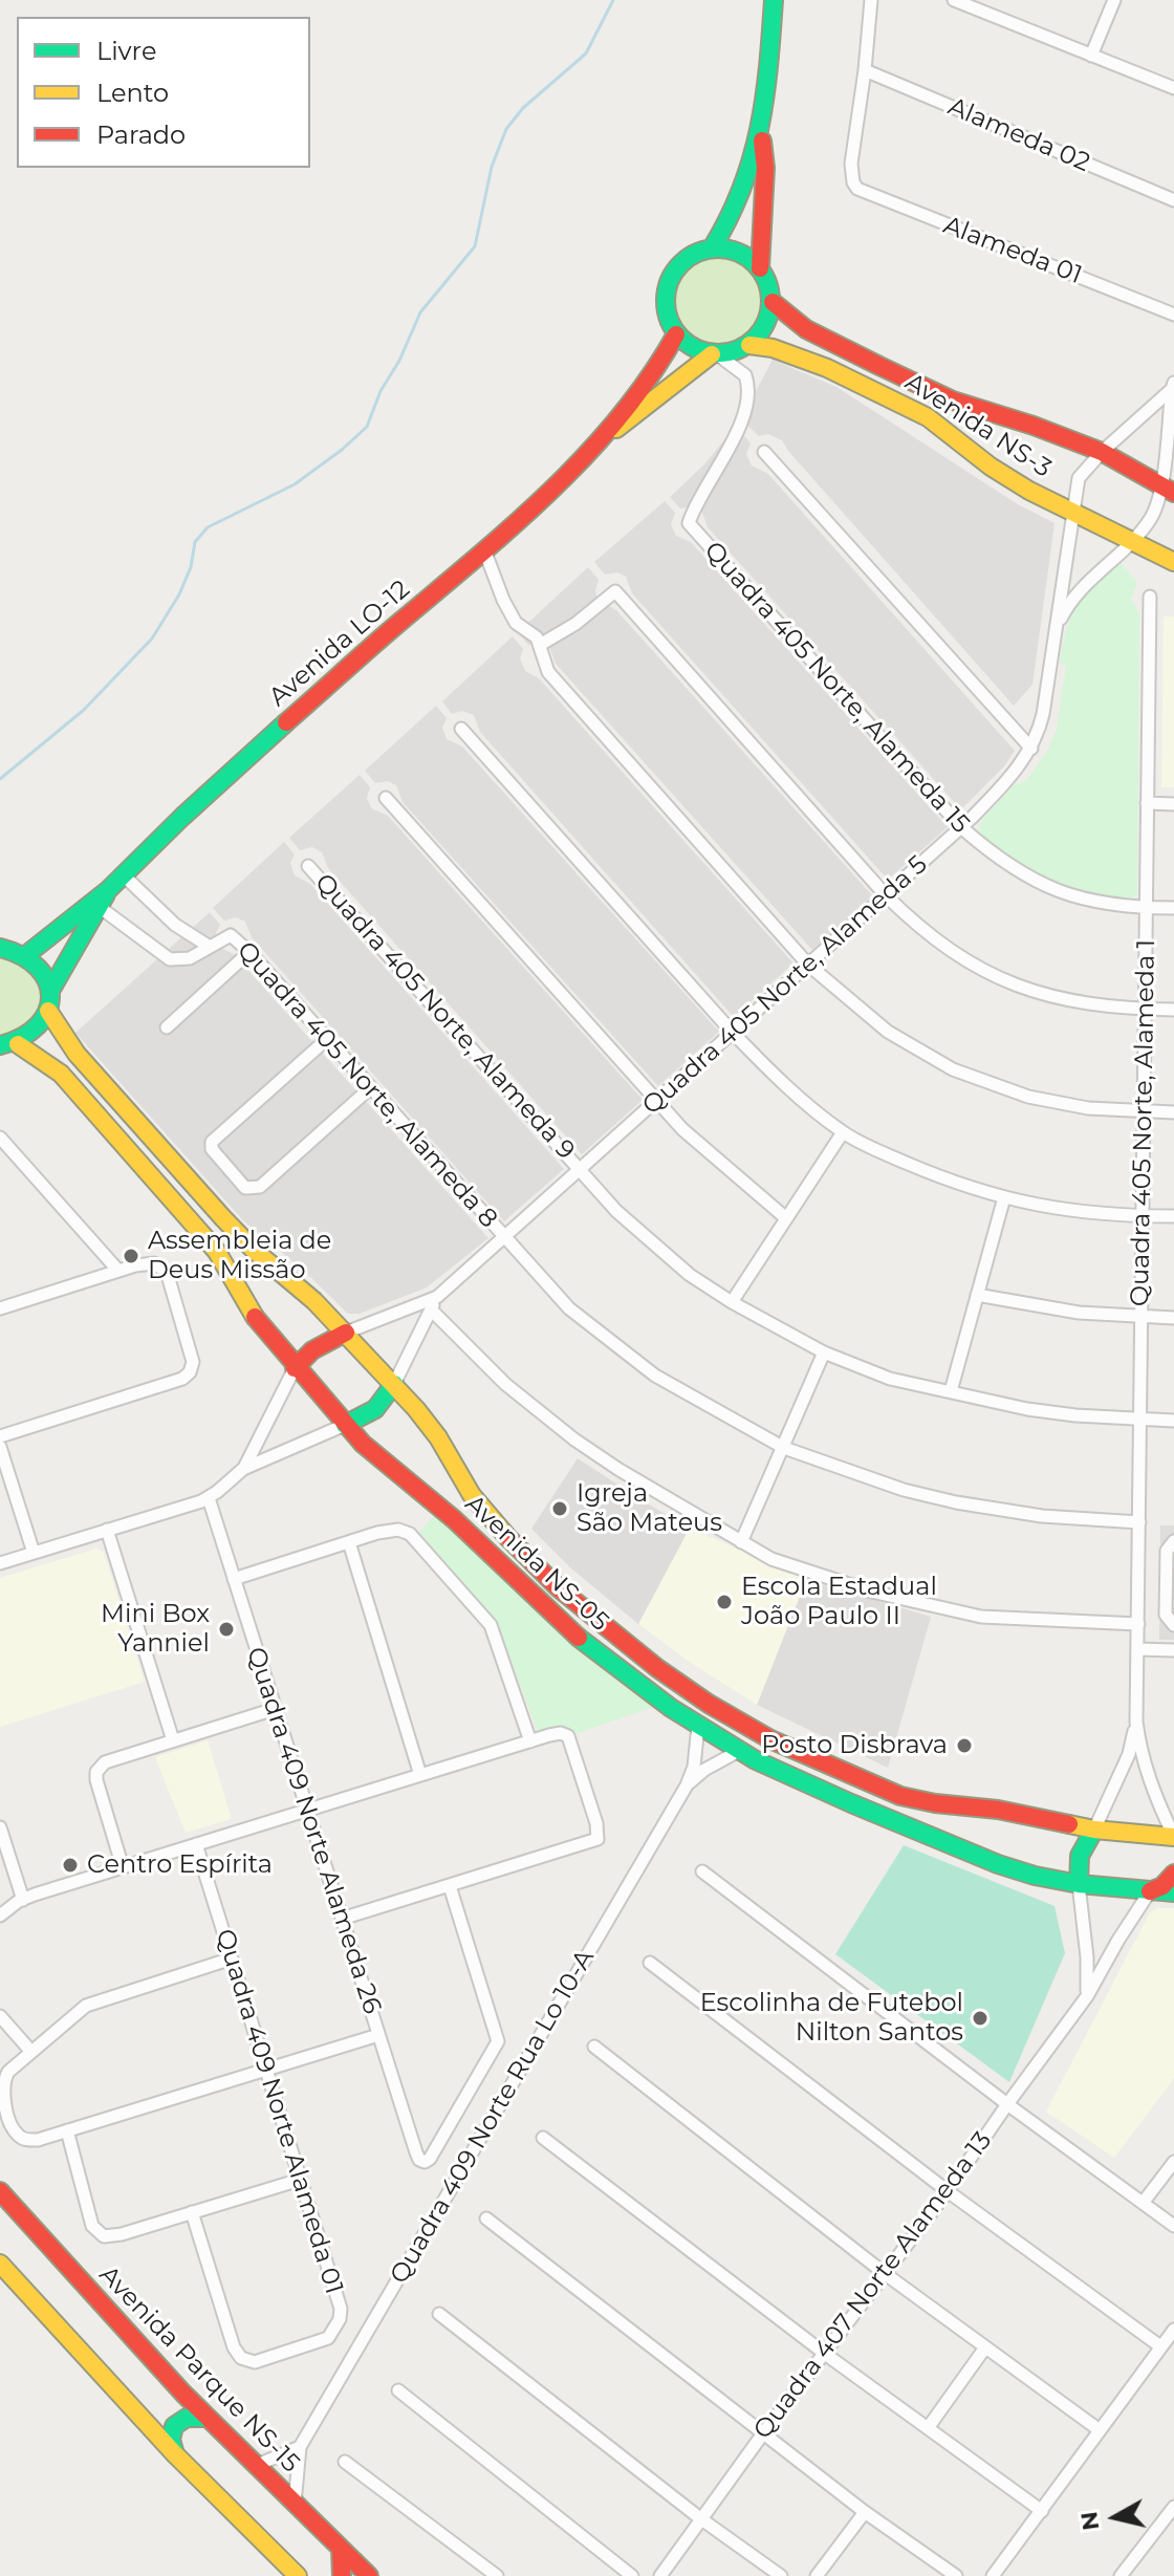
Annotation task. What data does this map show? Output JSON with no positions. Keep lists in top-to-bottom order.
{
  "streets": {
    "street": [
      "Alameda 02",
      "Alameda 01",
      "Avenida NS-3",
      "Avenida LO-12",
      "Quadra 405 Norte, Alameda 15",
      "Quadra 405 Norte, Alameda 5",
      "Quadra 405 Norte, Alameda 9",
      "Quadra 405 Norte, Alameda 8",
      "Quadra 405 Norte, Alameda 1",
      "Avenida NS-05",
      "Quadra 409 Norte Alameda 26",
      "Quadra 409 Norte Alameda 01",
      "Quadra 409 Norte Rua Lo 10-A",
      "Quadra 407 Norte Alameda 13",
      "Avenida Parque NS-15"
    ]
  },
  "crossings": [
    ["Alameda 02", "Alameda 01"],
    ["Avenida NS-3", "Avenida LO-12"],
    ["Avenida NS-3", "Quadra 405 Norte, Alameda 15"],
    ["Avenida NS-3", "Quadra 405 Norte, Alameda 5"],
    ["Avenida LO-12", "Quadra 405 Norte, Alameda 15"],
    ["Avenida LO-12", "Quadra 405 Norte, Alameda 8"],
    ["Quadra 405 Norte, Alameda 15", "Quadra 405 Norte, Alameda 5"],
    ["Quadra 405 Norte, Alameda 15", "Quadra 405 Norte, Alameda 1"],
    ["Quadra 405 Norte, Alameda 5", "Quadra 405 Norte, Alameda 9"],
    ["Quadra 405 Norte, Alameda 5", "Quadra 405 Norte, Alameda 8"],
    ["Quadra 405 Norte, Alameda 9", "Quadra 405 Norte, Alameda 1"],
    ["Quadra 405 Norte, Alameda 8", "Quadra 405 Norte, Alameda 1"],
    ["Avenida NS-05", "Quadra 409 Norte Rua Lo 10-A"],
    ["Avenida NS-05", "Quadra 407 Norte Alameda 13"],
    ["Quadra 409 Norte Rua Lo 10-A", "Avenida Parque NS-15"]
  ],
  "places": [
    "Assembleia de Deus Missão",
    "Igreja São Mateus",
    "Escola Estadual João Paulo II",
    "Mini Box Yanniel",
    "Posto Disbrava",
    "Centro Espírita",
    "Escolinha de Futebol Nilton Santos"
  ],
  "legend": ["Livre", "Lento", "Parado"],
  "north": "left"
}
